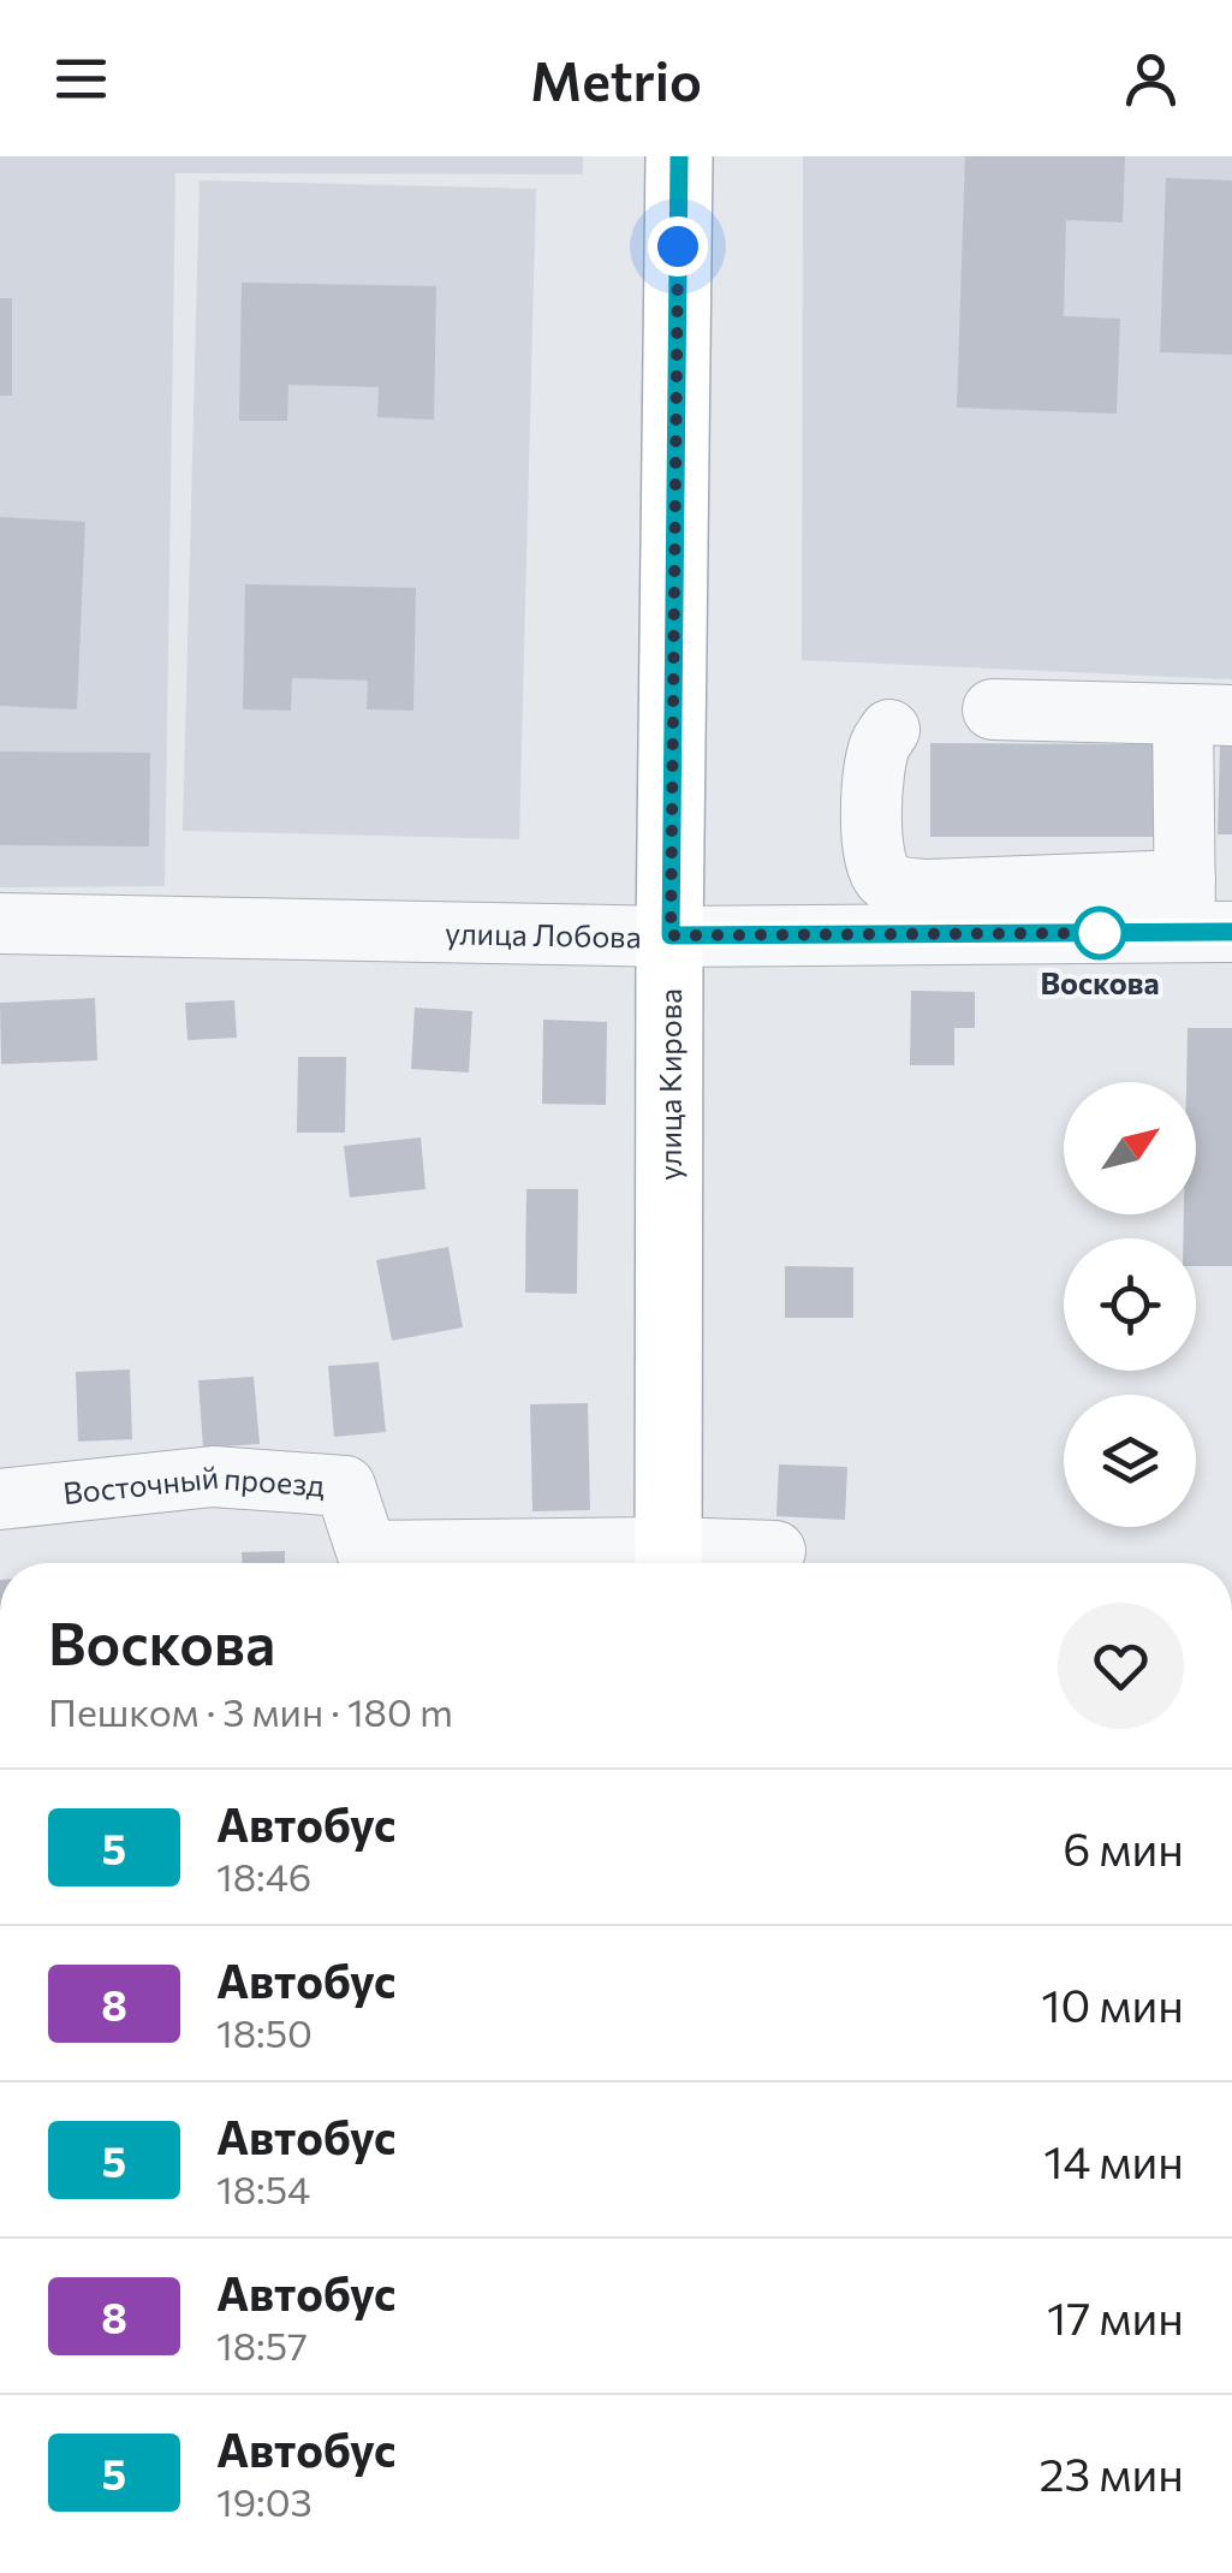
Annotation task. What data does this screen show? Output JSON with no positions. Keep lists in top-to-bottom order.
{
  "streets": {
    "main road": ["улица Кирова"],
    "street": ["улица Лобова", "Восточный проезд"]
  },
  "crossings": [
    ["улица Лобова", "улица Кирова"],
    ["улица Кирова", "Восточный проезд"]
  ],
  "places": ["Воскова"],
  "lines": ["bus line 5"],
  "north": "top right",
  "page": {
    "header": "Metrio",
    "heading": ["Воскова", "Пешком · 3 мин · 180 m"],
    "list": [
      {
        "mark": "5",
        "name": "Автобус",
        "note": "18:46",
        "value": "6 мин"
      },
      {
        "mark": "8",
        "name": "Автобус",
        "note": "18:50",
        "value": "10 мин"
      },
      {
        "mark": "5",
        "name": "Автобус",
        "note": "18:54",
        "value": "14 мин"
      },
      {
        "mark": "8",
        "name": "Автобус",
        "note": "18:57",
        "value": "17 мин"
      },
      {
        "mark": "5",
        "name": "Автобус",
        "note": "19:03",
        "value": "23 мин"
      }
    ]
  }
}
